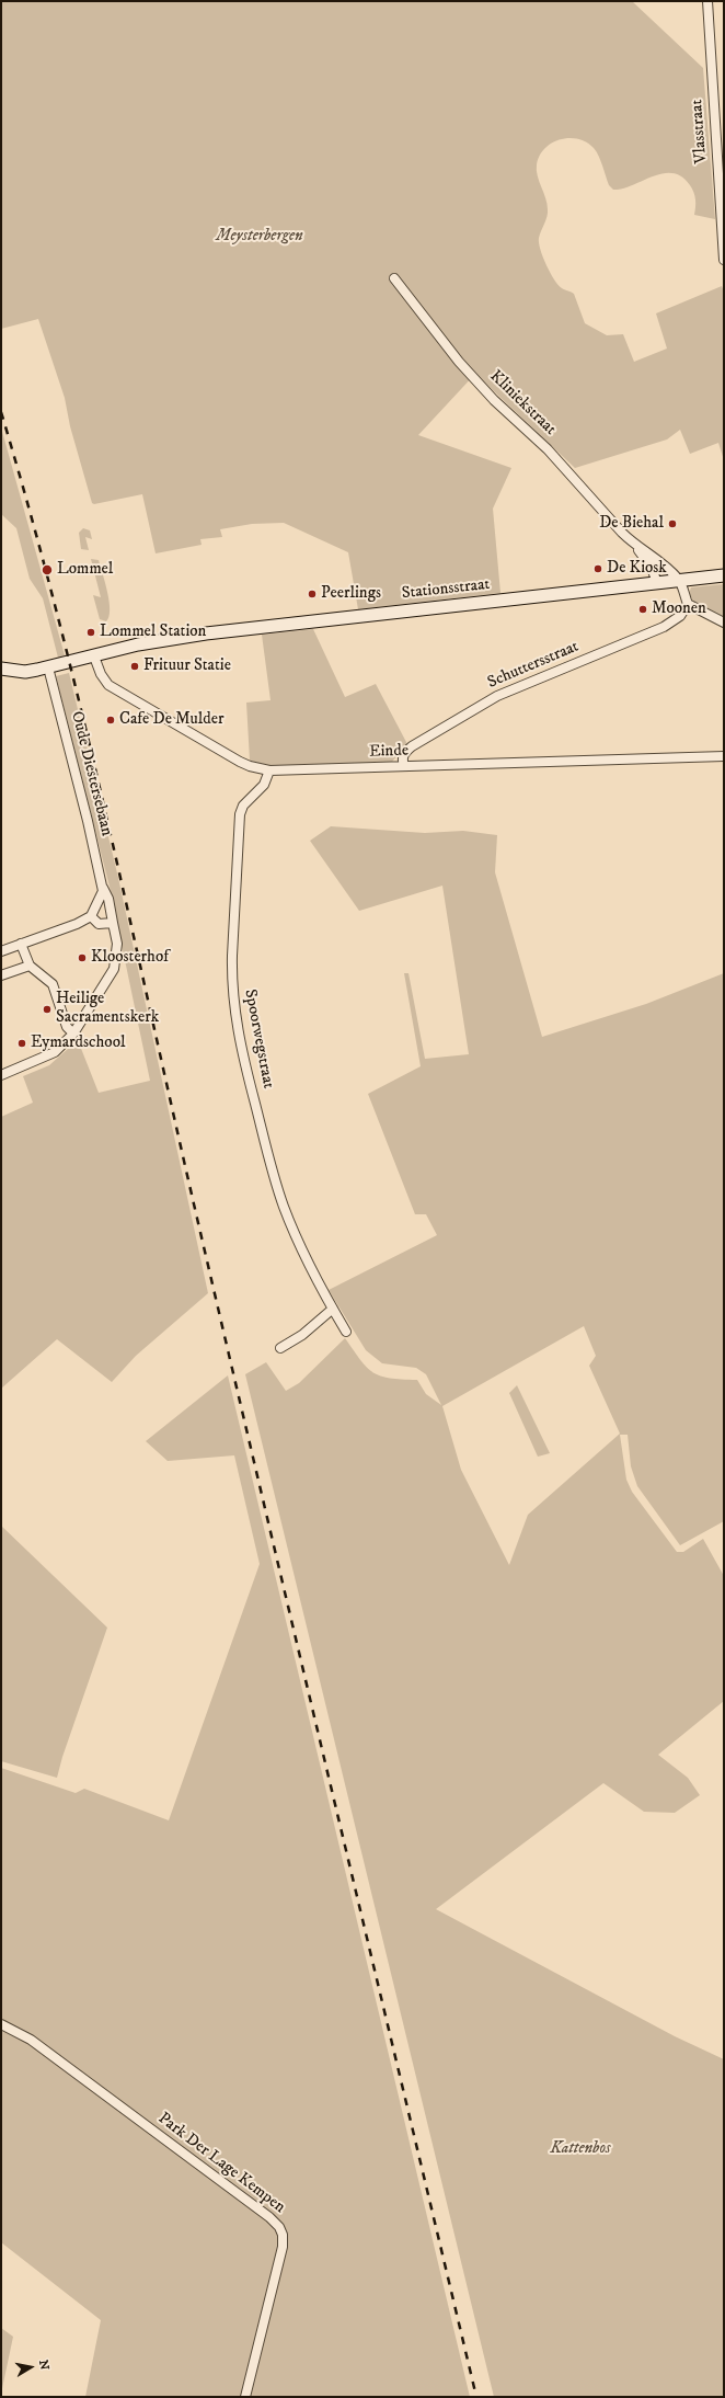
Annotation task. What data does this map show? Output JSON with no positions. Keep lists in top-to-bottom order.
{
  "streets": {
    "main road": ["Stationsstraat"],
    "street": [
      "Vlasstraat",
      "Kliniekstraat",
      "Schuttersstraat",
      "Einde",
      "Oude Diestersebaan",
      "Spoorwegstraat",
      "Park Der Lage Kempen"
    ]
  },
  "crossings": [
    ["Kliniekstraat", "Stationsstraat"],
    ["Stationsstraat", "Einde"],
    ["Stationsstraat", "Oude Diestersebaan"],
    ["Schuttersstraat", "Einde"],
    ["Einde", "Spoorwegstraat"]
  ],
  "parks": ["Meysterbergen", "Kattenbos"],
  "places": [
    "De Biehal",
    "De Kiosk",
    "Lommel",
    "Peerlings",
    "Moonen",
    "Lommel Station",
    "Frituur Statie",
    "Cafe De Mulder",
    "Kloosterhof",
    "Heilige Sacramentskerk",
    "Eymardschool"
  ],
  "north": "right"
}
